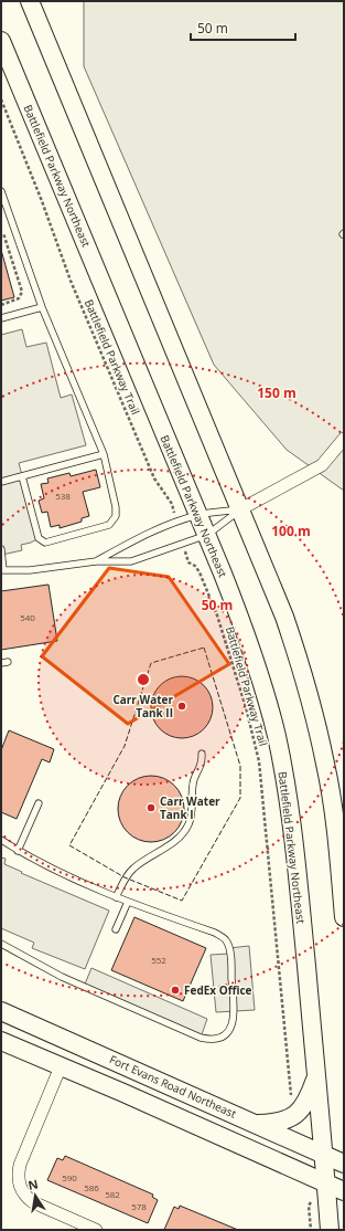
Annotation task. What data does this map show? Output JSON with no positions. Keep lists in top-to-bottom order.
{
  "streets": {
    "main road": ["Battlefield Parkway Northeast", "Fort Evans Road Northeast"],
    "path": ["Battlefield Parkway Trail"]
  },
  "crossings": [
    ["Battlefield Parkway Northeast", "Fort Evans Road Northeast"]
  ],
  "places": ["Carr Water Tank II", "Carr Water Tank I", "FedEx Office"],
  "house_numbers": [
    "538",
    "540",
    "552",
    "590",
    "586",
    "582",
    "578"
  ],
  "scale_bar": "50 m",
  "north": "top",
  "rings": ["150 m", "100 m", "50 m"]
}
